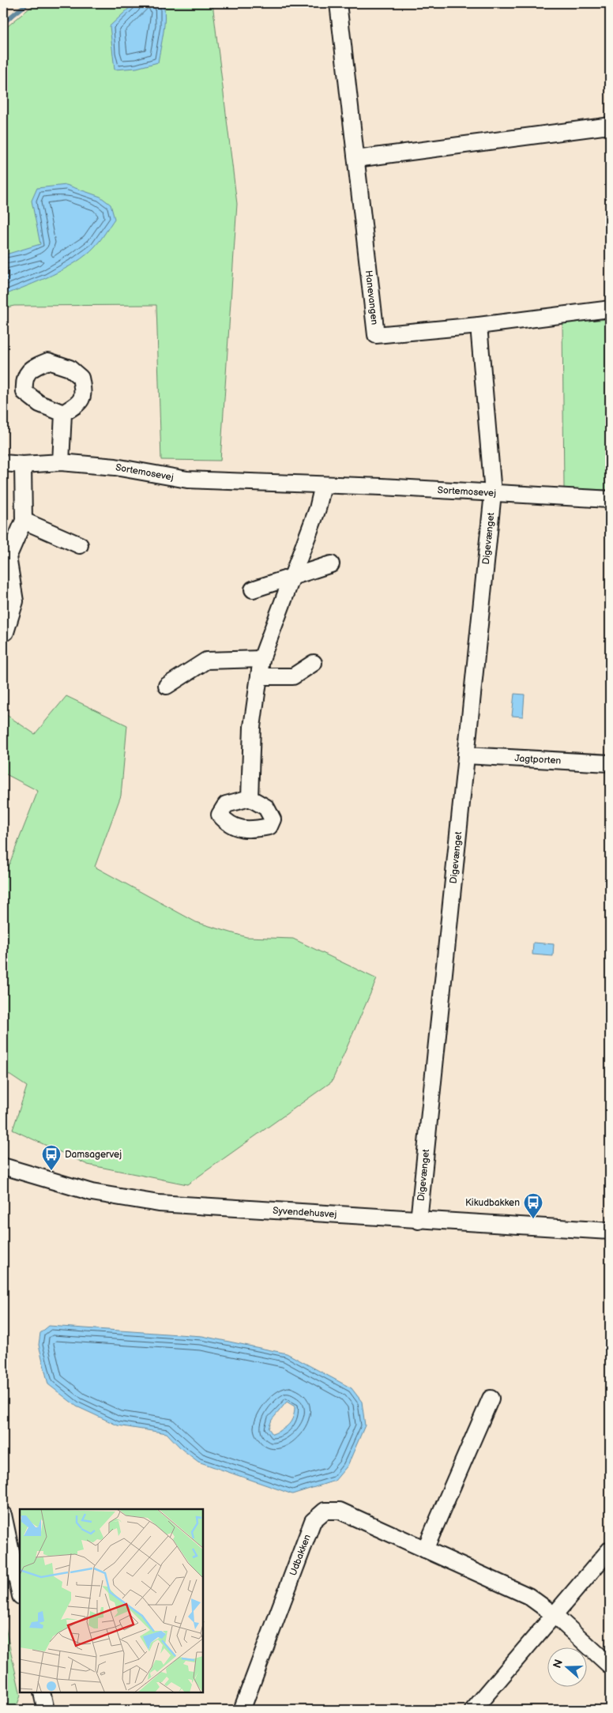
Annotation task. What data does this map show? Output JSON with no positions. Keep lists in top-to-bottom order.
{
  "streets": {
    "street": [
      "Hanevangen",
      "Sortemosevej",
      "Digevænget",
      "Jagtporten",
      "Syvendehusvej",
      "Udbakken"
    ]
  },
  "crossings": [
    ["Sortemosevej", "Digevænget"],
    ["Digevænget", "Jagtporten"],
    ["Digevænget", "Syvendehusvej"]
  ],
  "places": {
    "bus stop": ["Damsagervej", "Kikudbakken"]
  },
  "north": "left"
}
